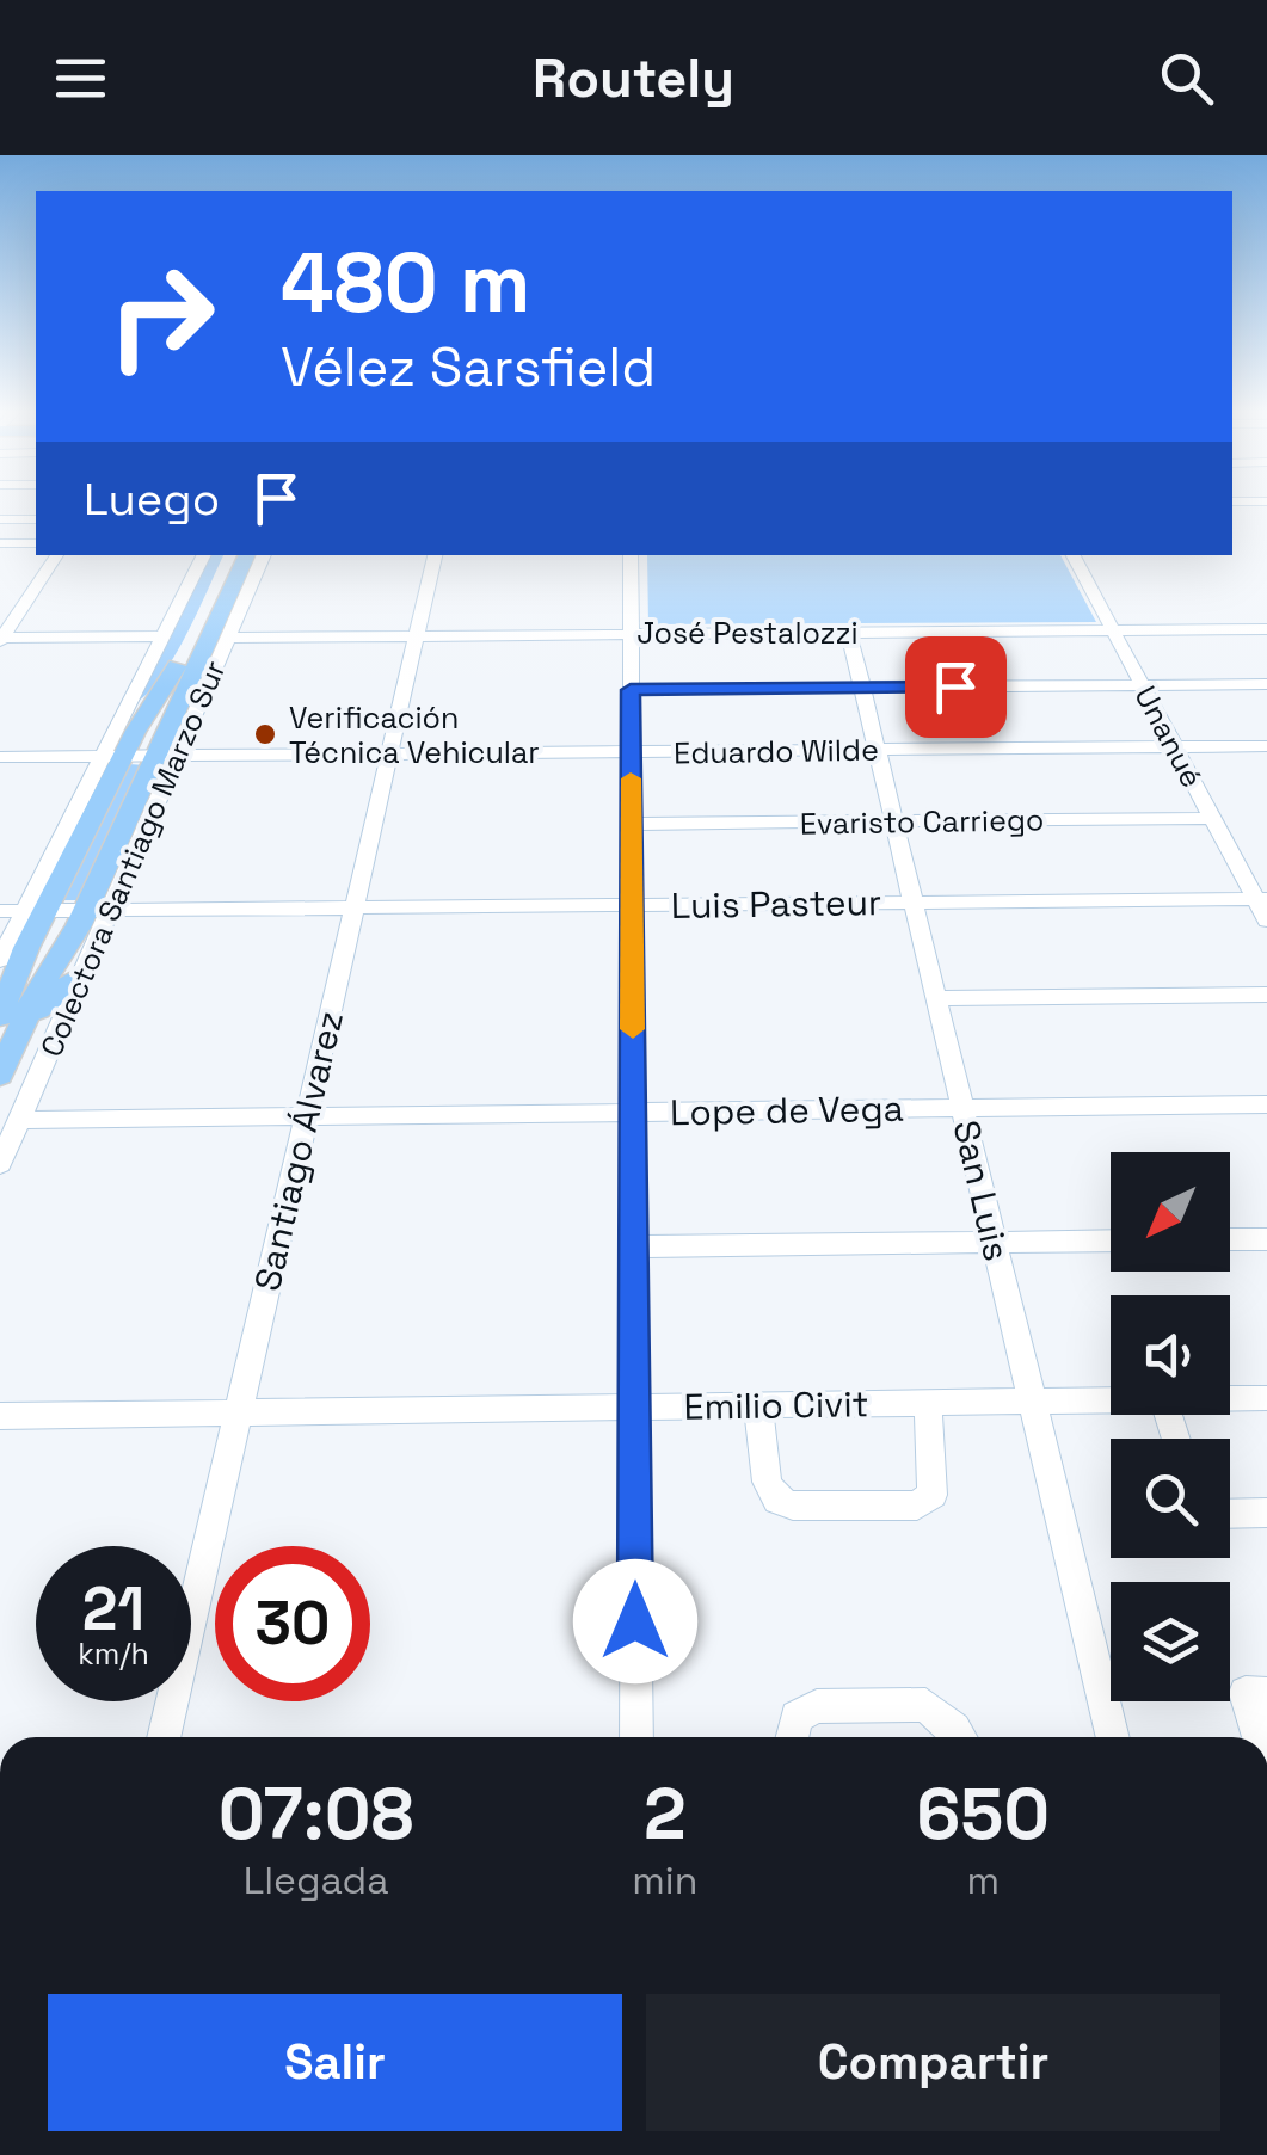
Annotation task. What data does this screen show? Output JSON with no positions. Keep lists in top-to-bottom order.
{
  "streets": {
    "street": [
      "José Pestalozzi",
      "Unanué",
      "Eduardo Wilde",
      "Evaristo Carriego",
      "Colectora Santiago Marzo Sur",
      "Luis Pasteur",
      "Lope de Vega",
      "Santiago Álvarez",
      "San Luis",
      "Emilio Civit"
    ]
  },
  "crossings": [
    ["José Pestalozzi", "Unanué"],
    ["José Pestalozzi", "Colectora Santiago Marzo Sur"],
    ["José Pestalozzi", "Santiago Álvarez"],
    ["José Pestalozzi", "San Luis"],
    ["Unanué", "Eduardo Wilde"],
    ["Unanué", "Evaristo Carriego"],
    ["Unanué", "Luis Pasteur"],
    ["Eduardo Wilde", "Colectora Santiago Marzo Sur"],
    ["Eduardo Wilde", "Santiago Álvarez"],
    ["Eduardo Wilde", "San Luis"],
    ["Evaristo Carriego", "San Luis"],
    ["Colectora Santiago Marzo Sur", "Luis Pasteur"],
    ["Colectora Santiago Marzo Sur", "Lope de Vega"],
    ["Luis Pasteur", "Santiago Álvarez"],
    ["Luis Pasteur", "San Luis"],
    ["Lope de Vega", "Santiago Álvarez"],
    ["Lope de Vega", "San Luis"],
    ["Santiago Álvarez", "Emilio Civit"],
    ["San Luis", "Emilio Civit"]
  ],
  "places": ["Verificación Técnica Vehicular"],
  "north": "bottom left",
  "page": {
    "header": "Routely",
    "turn": ["480 m", "Vélez Sarsfield"],
    "then": "Luego",
    "speed": "21 km/h",
    "limit": "30",
    "eta": [
      "07:08",
      "Llegada",
      "2",
      "min",
      "650",
      "m"
    ],
    "buttons": ["Salir", "Compartir"]
  }
}
